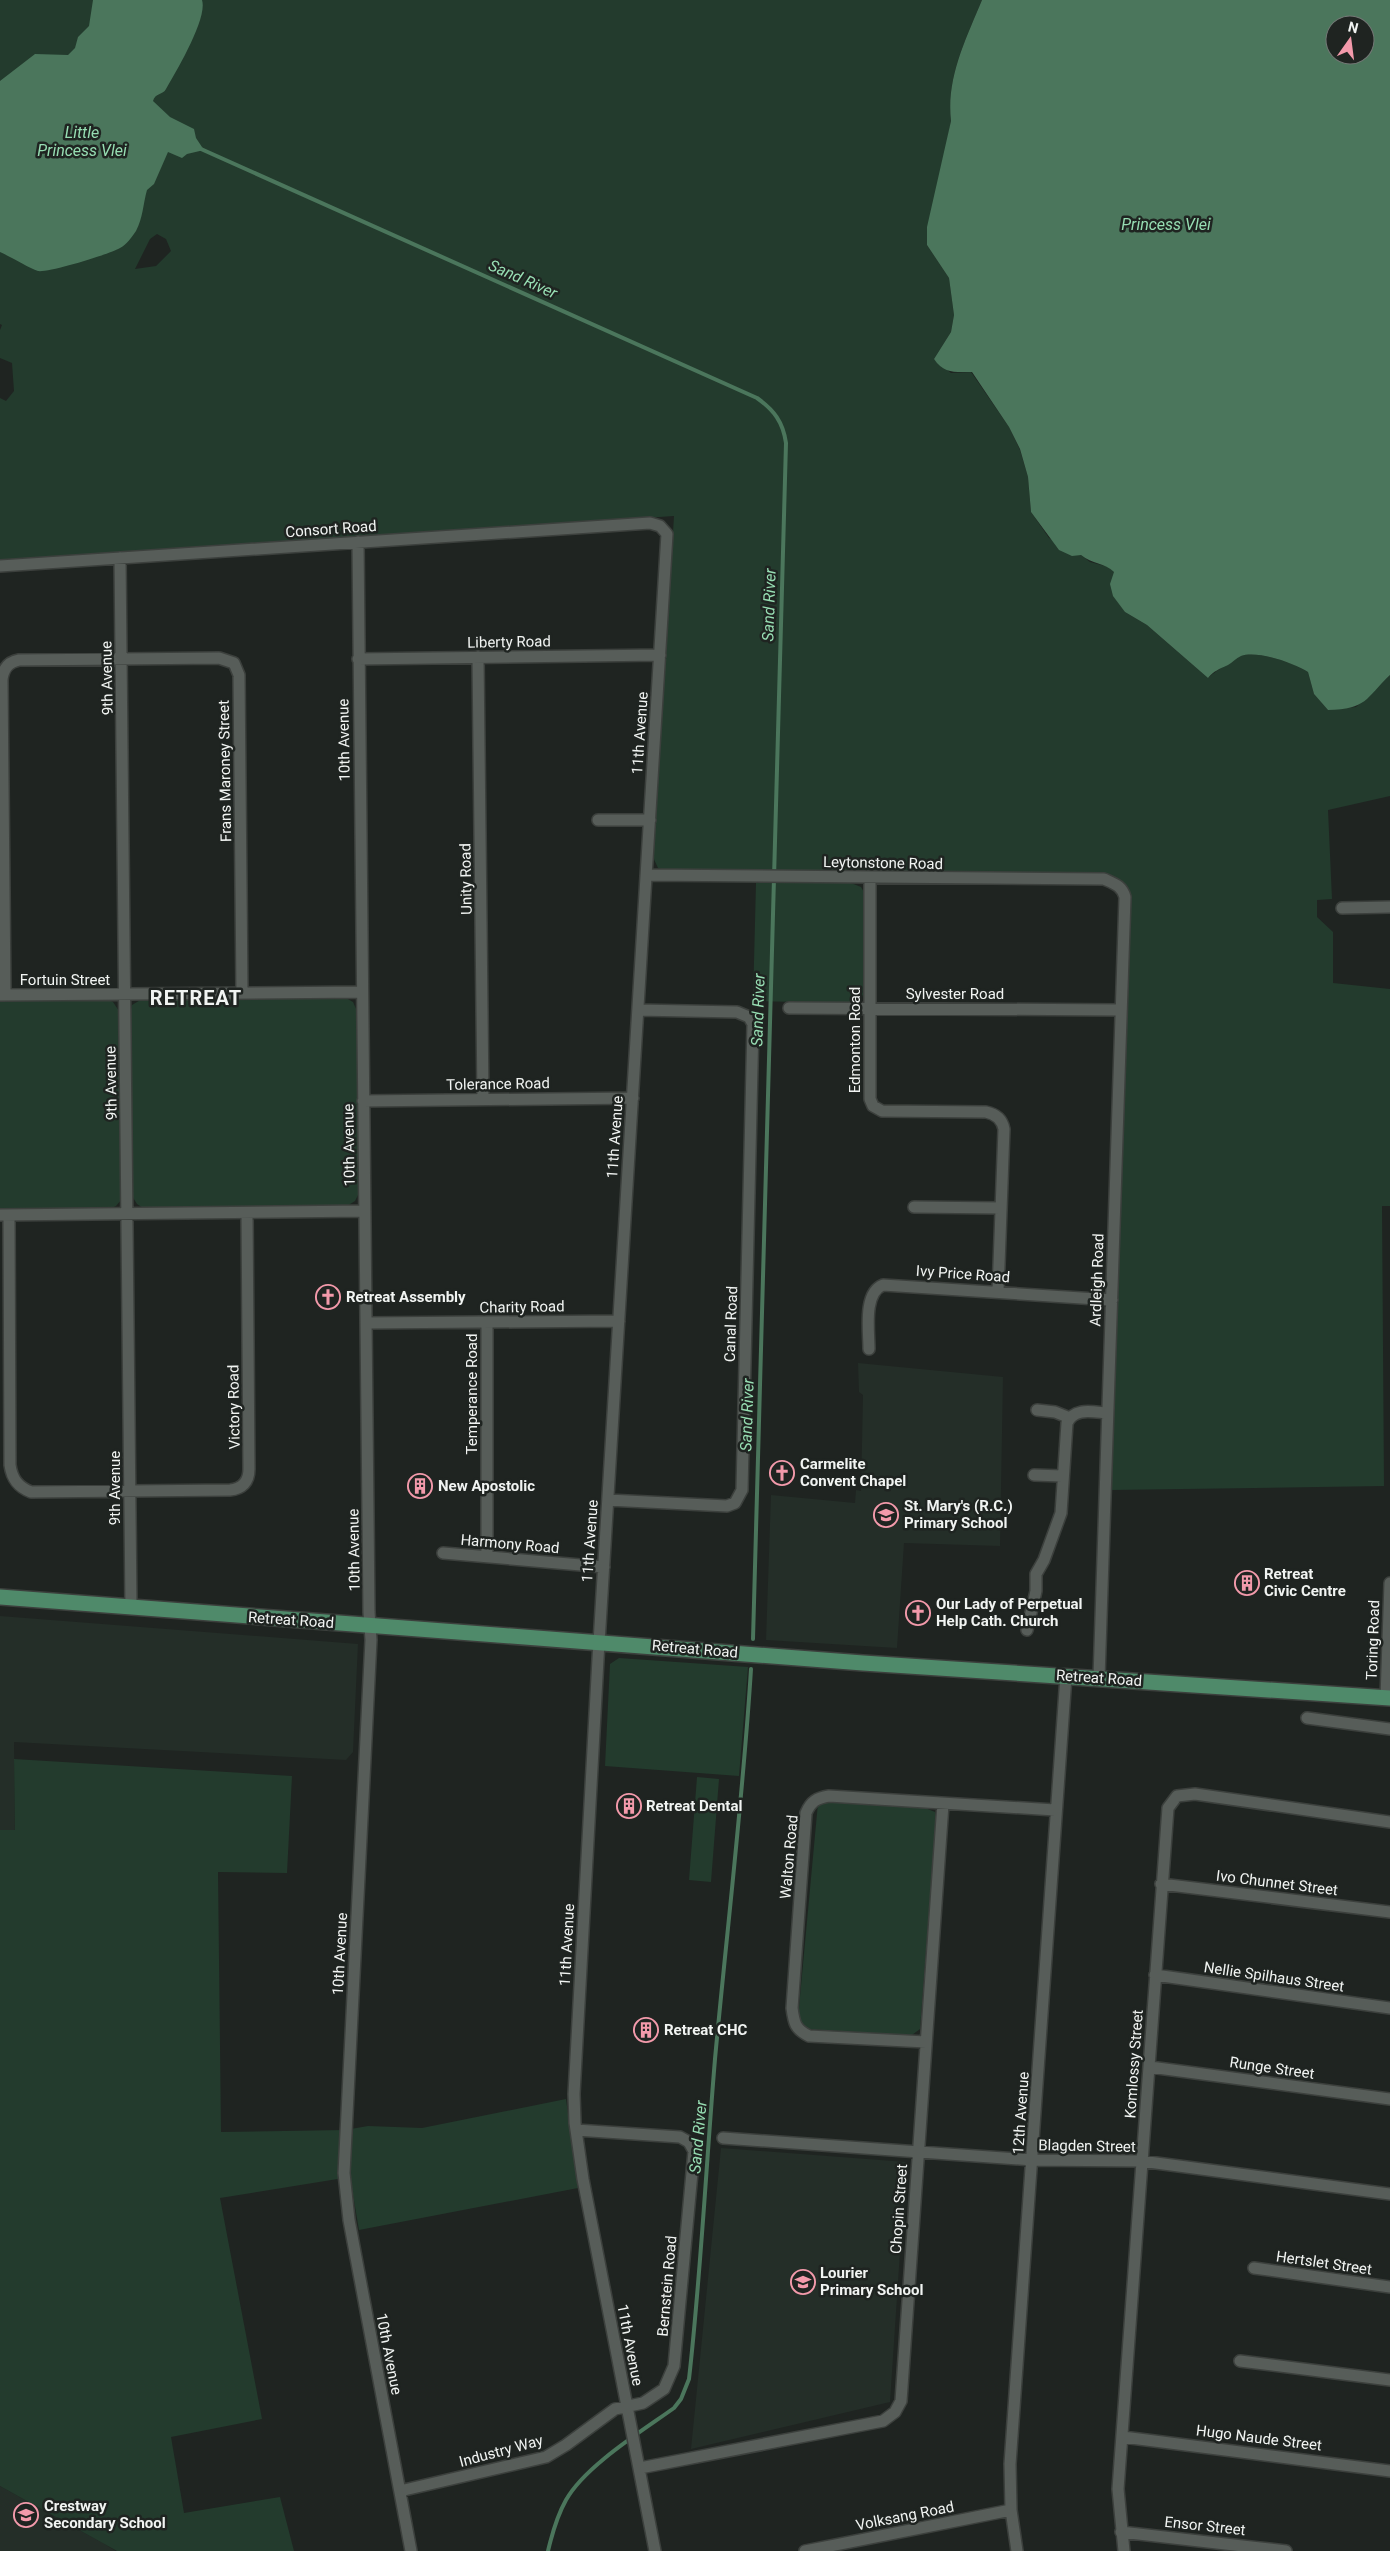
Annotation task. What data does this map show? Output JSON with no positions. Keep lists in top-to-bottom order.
{
  "streets": {
    "main road": ["Retreat Road"],
    "street": [
      "Consort Road",
      "Liberty Road",
      "9th Avenue",
      "11th Avenue",
      "10th Avenue",
      "Frans Maroney Street",
      "Leytonstone Road",
      "Unity Road",
      "Fortuin Street",
      "Sylvester Road",
      "Edmonton Road",
      "Tolerance Road",
      "Ivy Price Road",
      "Ardleigh Road",
      "Charity Road",
      "Canal Road",
      "Temperance Road",
      "Victory Road",
      "Harmony Road",
      "Toring Road",
      "Walton Road",
      "Ivo Chunnet Street",
      "Nellie Spilhaus Street",
      "Komlossy Street",
      "Runge Street",
      "12th Avenue",
      "Blagden Street",
      "Chopin Street",
      "Hertslet Street",
      "Bernstein Road",
      "Hugo Naude Street",
      "Industry Way",
      "Volksang Road",
      "Ensor Street"
    ]
  },
  "crossings": [
    ["Consort Road", "9th Avenue"],
    ["Consort Road", "11th Avenue"],
    ["Consort Road", "10th Avenue"],
    ["Liberty Road", "11th Avenue"],
    ["Liberty Road", "10th Avenue"],
    ["Liberty Road", "Unity Road"],
    ["9th Avenue", "Frans Maroney Street"],
    ["9th Avenue", "Fortuin Street"],
    ["9th Avenue", "Victory Road"],
    ["9th Avenue", "Retreat Road"],
    ["11th Avenue", "Leytonstone Road"],
    ["11th Avenue", "Tolerance Road"],
    ["11th Avenue", "Charity Road"],
    ["11th Avenue", "Canal Road"],
    ["11th Avenue", "Harmony Road"],
    ["11th Avenue", "Retreat Road"],
    ["11th Avenue", "Chopin Street"],
    ["11th Avenue", "Bernstein Road"],
    ["11th Avenue", "Industry Way"],
    ["10th Avenue", "Tolerance Road"],
    ["10th Avenue", "Charity Road"],
    ["10th Avenue", "Retreat Road"],
    ["10th Avenue", "Industry Way"],
    ["Frans Maroney Street", "Fortuin Street"],
    ["Leytonstone Road", "Edmonton Road"],
    ["Leytonstone Road", "Ardleigh Road"],
    ["Unity Road", "Tolerance Road"],
    ["Sylvester Road", "Edmonton Road"],
    ["Sylvester Road", "Ardleigh Road"],
    ["Edmonton Road", "Ivy Price Road"],
    ["Ivy Price Road", "Ardleigh Road"],
    ["Ardleigh Road", "Retreat Road"],
    ["Charity Road", "Temperance Road"],
    ["Temperance Road", "Harmony Road"],
    ["Retreat Road", "Toring Road"],
    ["Retreat Road", "12th Avenue"],
    ["Walton Road", "12th Avenue"],
    ["Walton Road", "Chopin Street"],
    ["Ivo Chunnet Street", "Komlossy Street"],
    ["Nellie Spilhaus Street", "Komlossy Street"],
    ["Komlossy Street", "Runge Street"],
    ["Komlossy Street", "Blagden Street"],
    ["Komlossy Street", "Hugo Naude Street"],
    ["Komlossy Street", "Ensor Street"],
    ["12th Avenue", "Blagden Street"],
    ["12th Avenue", "Volksang Road"],
    ["Blagden Street", "Chopin Street"],
    ["Bernstein Road", "Industry Way"]
  ],
  "districts": ["RETREAT"],
  "water": ["Little Princess Vlei", "Princess Vlei", "Sand River"],
  "places": {
    "church": ["Retreat Assembly", "Carmelite Convent Chapel", "Our Lady of Perpetual Help Cath. Church"],
    "building": [
      "New Apostolic",
      "Retreat Civic Centre",
      "Retreat Dental",
      "Retreat CHC"
    ],
    "school or university": ["St. Mary's (R.C.) Primary School", "Lourier Primary School", "Crestway Secondary School"]
  },
  "north": "top"
}
